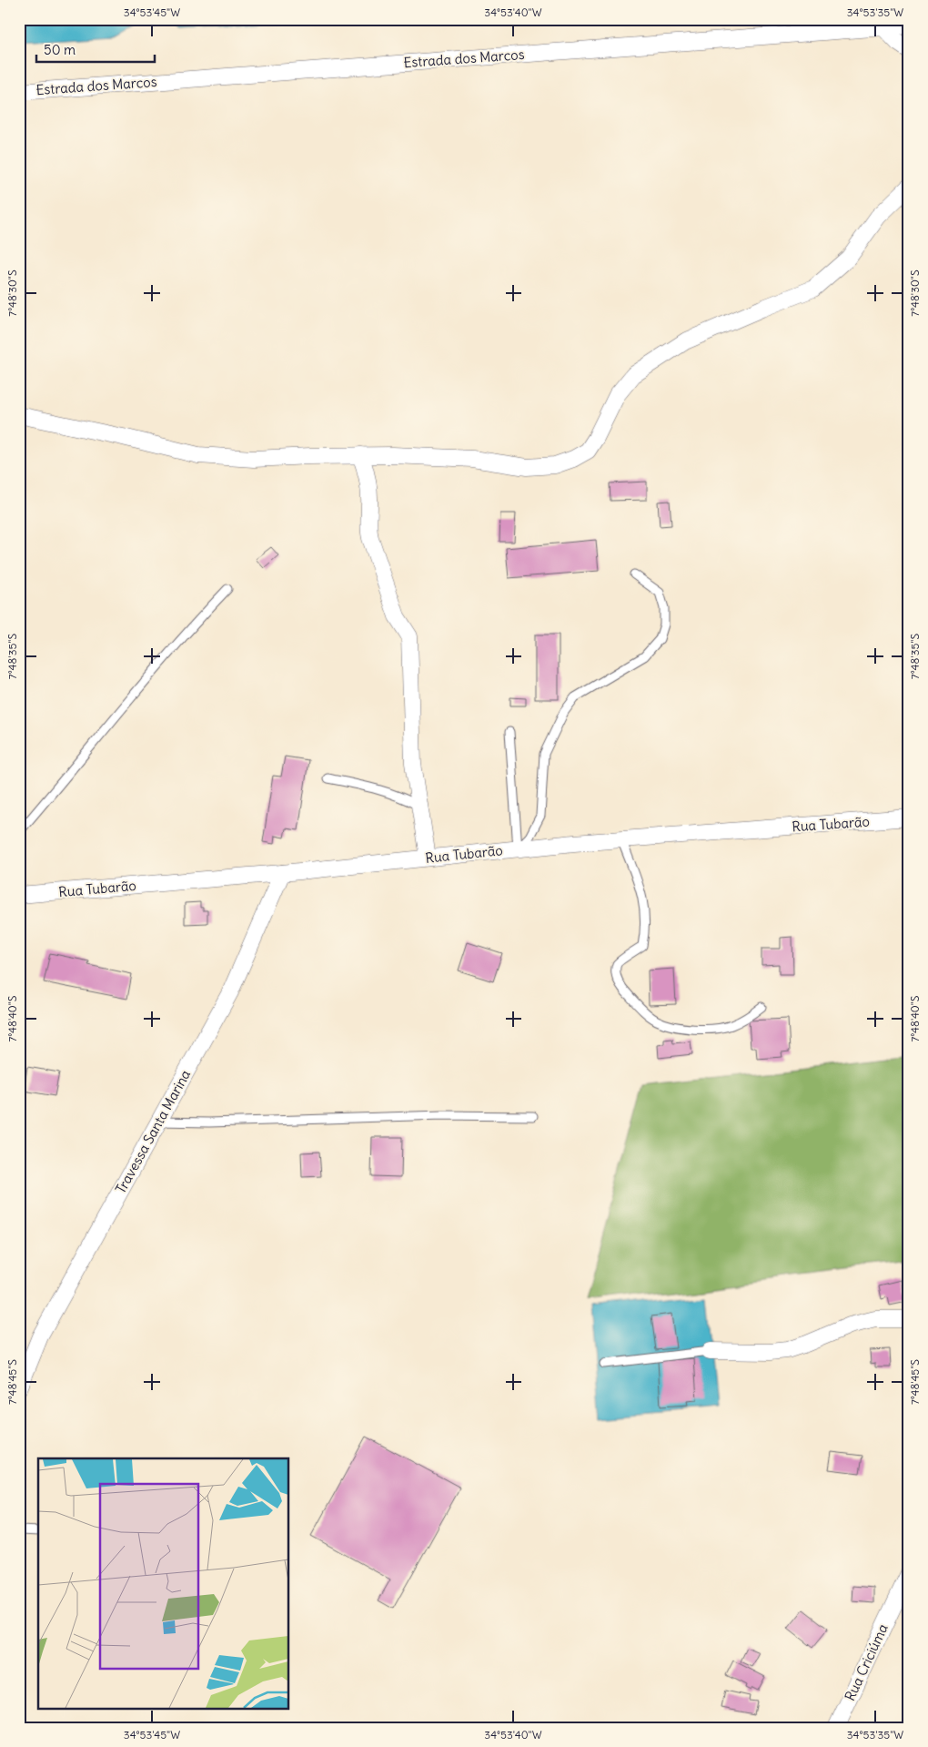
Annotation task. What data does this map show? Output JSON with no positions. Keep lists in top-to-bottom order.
{
  "streets": {
    "street": [
      "Estrada dos Marcos",
      "Rua Tubarão",
      "Travessa Santa Marina",
      "Rua Criciúma"
    ]
  },
  "crossings": [
    ["Rua Tubarão", "Travessa Santa Marina"]
  ],
  "scale_bar": "50 m",
  "coordinates": [
    "34°53'45\"W",
    "34°53'40\"W",
    "34°53'35\"W",
    "7°48'30\"S",
    "7°48'35\"S",
    "7°48'40\"S",
    "7°48'45\"S"
  ]
}
